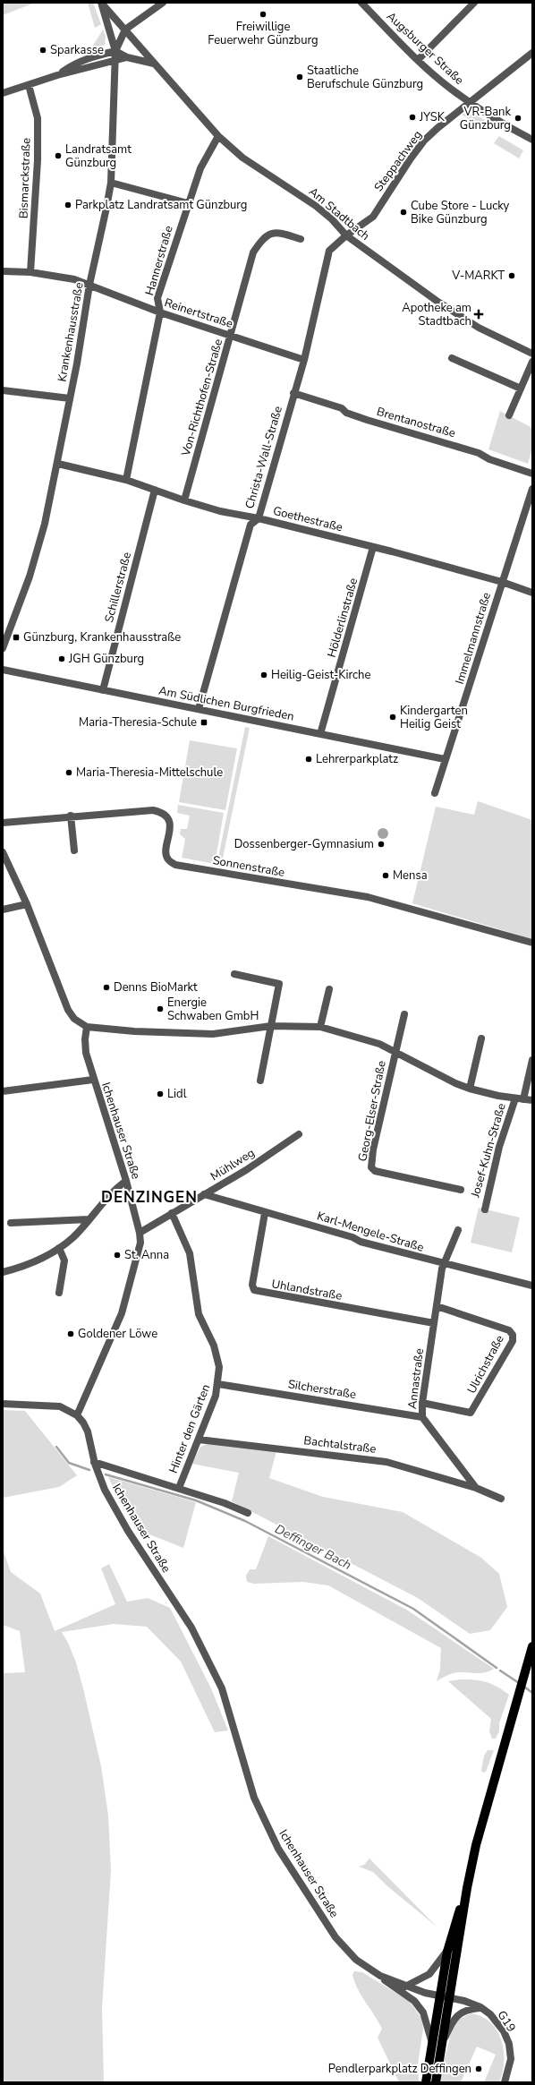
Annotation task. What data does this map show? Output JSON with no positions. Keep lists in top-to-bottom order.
{
  "streets": {
    "street": [
      "Augsburger Straße",
      "Steppachweg",
      "Bismarckstraße",
      "Am Stadtbach",
      "Hannerstraße",
      "Reinertstraße",
      "Krankenhausstraße",
      "Von-Richthofen-Straße",
      "Brentanostraße",
      "Christa-Wall-Straße",
      "Goethestraße",
      "Schillerstraße",
      "Hölderlinstraße",
      "Immelmannstraße",
      "Am Südlichen Burgfrieden",
      "Sonnenstraße",
      "Georg-Elser-Straße",
      "Ichenhauser Straße",
      "Josef-Kuhn-Straße",
      "Mühlweg",
      "Karl-Mengele-Straße",
      "Uhlandstraße",
      "Ulrichstraße",
      "Annastraße",
      "Silcherstraße",
      "Hinter den Gärten",
      "Bachtalstraße",
      "G19"
    ]
  },
  "crossings": [
    ["Augsburger Straße", "Steppachweg"],
    ["Steppachweg", "Am Stadtbach"],
    ["Steppachweg", "Christa-Wall-Straße"],
    ["Bismarckstraße", "Reinertstraße"],
    ["Am Stadtbach", "Hannerstraße"],
    ["Am Stadtbach", "Krankenhausstraße"],
    ["Am Stadtbach", "Christa-Wall-Straße"],
    ["Hannerstraße", "Reinertstraße"],
    ["Hannerstraße", "Goethestraße"],
    ["Reinertstraße", "Krankenhausstraße"],
    ["Reinertstraße", "Von-Richthofen-Straße"],
    ["Reinertstraße", "Christa-Wall-Straße"],
    ["Krankenhausstraße", "Goethestraße"],
    ["Von-Richthofen-Straße", "Goethestraße"],
    ["Brentanostraße", "Christa-Wall-Straße"],
    ["Christa-Wall-Straße", "Goethestraße"],
    ["Christa-Wall-Straße", "Am Südlichen Burgfrieden"],
    ["Goethestraße", "Schillerstraße"],
    ["Goethestraße", "Hölderlinstraße"],
    ["Goethestraße", "Immelmannstraße"],
    ["Schillerstraße", "Am Südlichen Burgfrieden"],
    ["Hölderlinstraße", "Am Südlichen Burgfrieden"],
    ["Immelmannstraße", "Am Südlichen Burgfrieden"],
    ["Ichenhauser Straße", "Mühlweg"],
    ["Ichenhauser Straße", "G19"],
    ["Mühlweg", "Karl-Mengele-Straße"],
    ["Mühlweg", "Hinter den Gärten"],
    ["Karl-Mengele-Straße", "Uhlandstraße"],
    ["Karl-Mengele-Straße", "Annastraße"],
    ["Uhlandstraße", "Annastraße"],
    ["Ulrichstraße", "Annastraße"],
    ["Annastraße", "Silcherstraße"],
    ["Annastraße", "Bachtalstraße"],
    ["Silcherstraße", "Hinter den Gärten"],
    ["Hinter den Gärten", "Bachtalstraße"]
  ],
  "districts": ["DENZINGEN"],
  "water": ["Deffinger Bach"],
  "places": {
    "other": [
      "Freiwillige Feuerwehr Günzburg",
      "Sparkasse",
      "Staatliche Berufschule Günzburg",
      "JYSK",
      "VR-Bank Günzburg",
      "Landratsamt Günzburg",
      "Parkplatz Landratsamt Günzburg",
      "Cube Store - Lucky Bike Günzburg",
      "V-MARKT",
      "JGH Günzburg",
      "Heilig-Geist-Kirche",
      "Kindergarten Heilig Geist",
      "Lehrerparkplatz",
      "Maria-Theresia-Mittelschule",
      "Dossenberger-Gymnasium",
      "Mensa",
      "Denns BioMarkt",
      "Energie Schwaben GmbH",
      "Lidl",
      "St. Anna",
      "Goldener Löwe",
      "Pendlerparkplatz Deffingen"
    ],
    "health": ["Apotheke am Stadtbach"],
    "transit": ["Günzburg, Krankenhausstraße", "Maria-Theresia-Schule"]
  }
}
